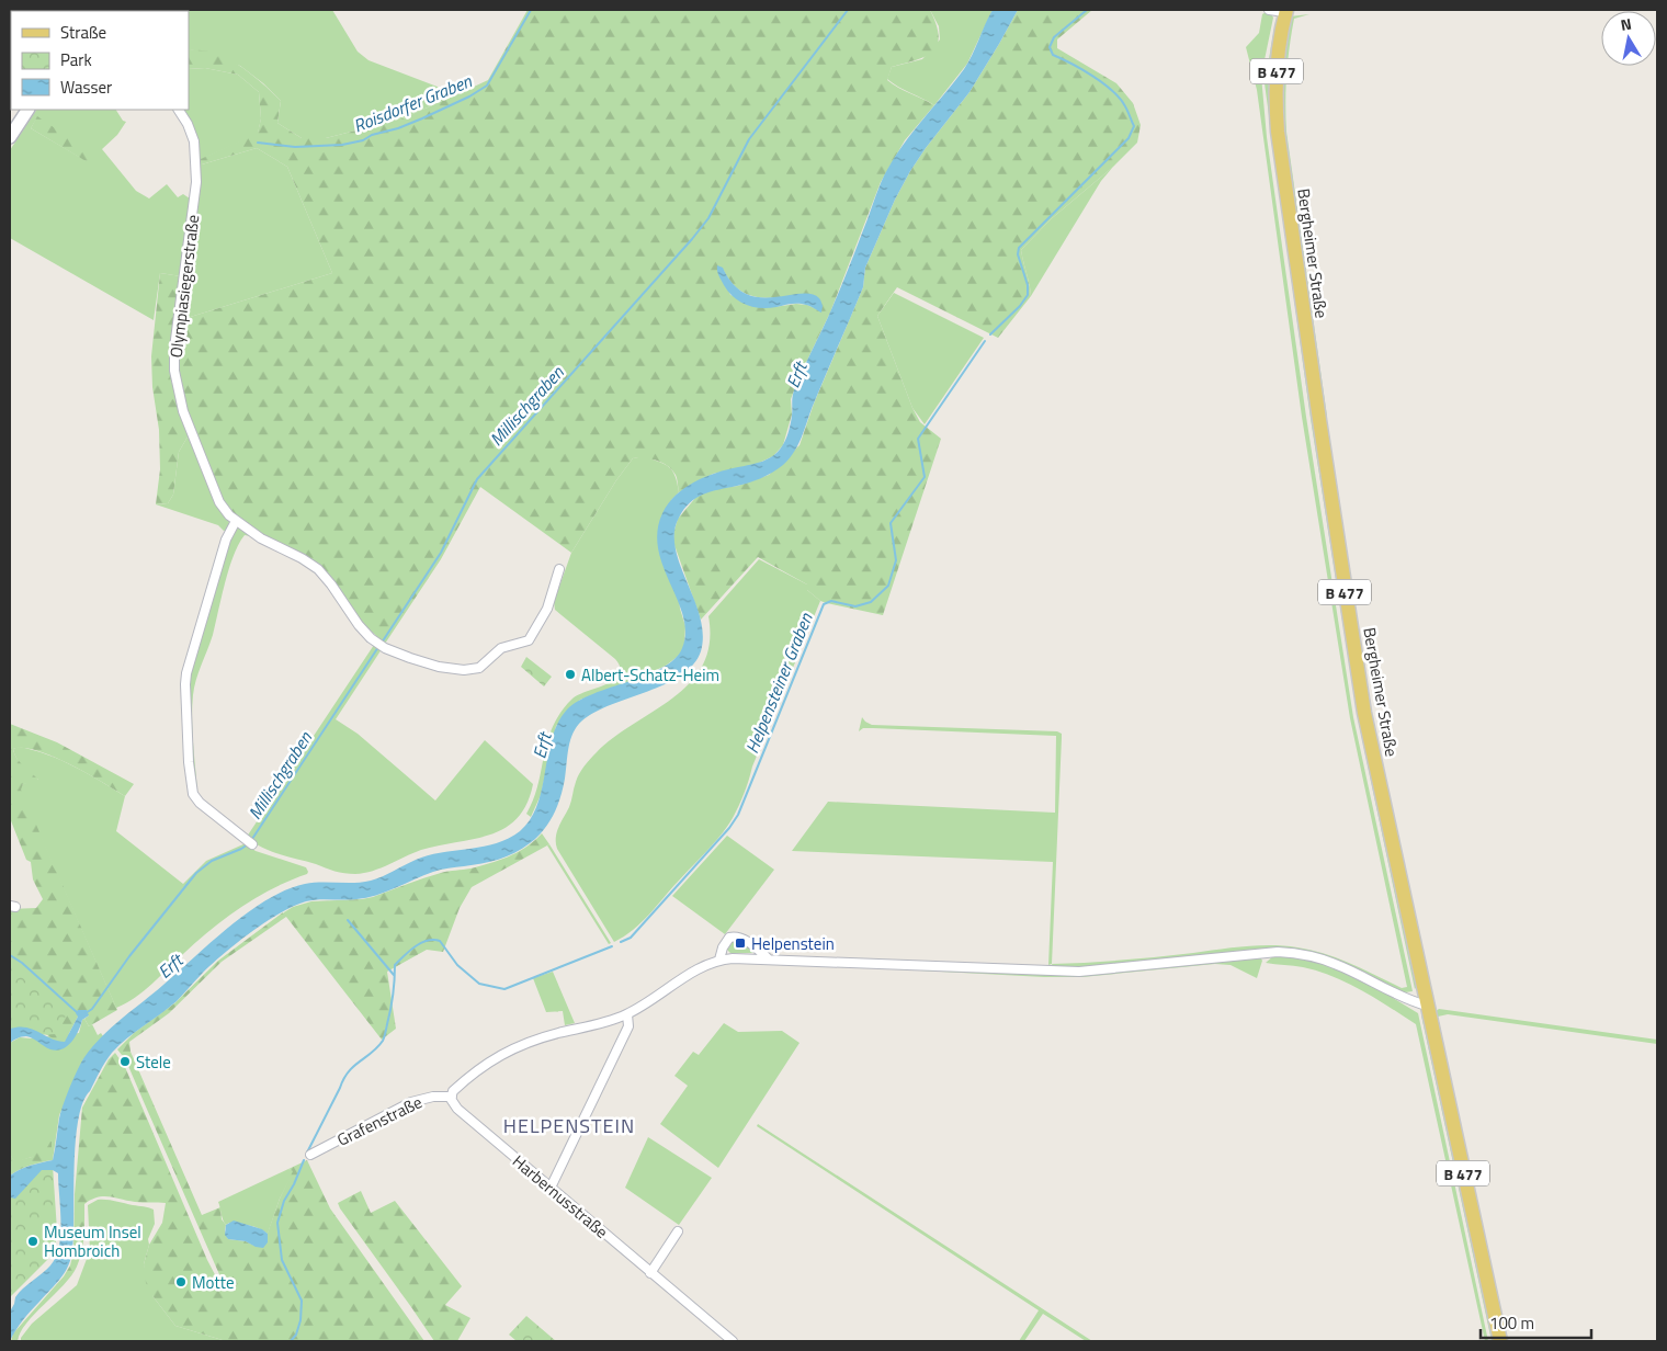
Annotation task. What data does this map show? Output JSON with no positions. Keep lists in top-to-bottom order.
{
  "streets": {
    "main road": ["B 477", "Bergheimer Straße"],
    "street": ["Olympiasiegerstraße", "Grafenstraße", "Harbernusstraße"]
  },
  "crossings": [
    ["Grafenstraße", "Harbernusstraße"]
  ],
  "districts": ["HELPENSTEIN"],
  "water": [
    "Roisdorfer Graben",
    "Erft",
    "Millischgraben",
    "Helpensteiner Graben"
  ],
  "places": {
    "other": [
      "Albert-Schatz-Heim",
      "Stele",
      "Museum Insel Hombroich",
      "Motte"
    ],
    "transit": ["Helpenstein"]
  },
  "legend": ["Straße", "Park", "Wasser"],
  "scale_bar": "100 m",
  "north": "top"
}
